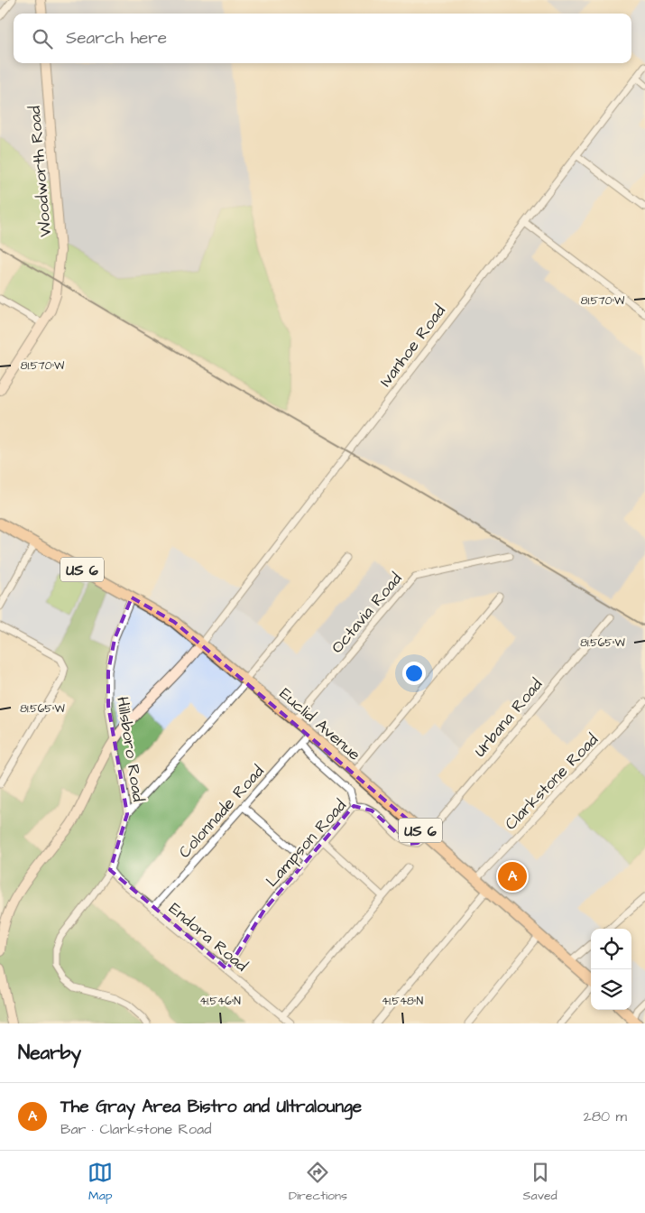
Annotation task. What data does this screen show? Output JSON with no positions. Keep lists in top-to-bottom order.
{
  "streets": {
    "main road": ["US 6", "Euclid Avenue"],
    "street": [
      "Woodworth Road",
      "Ivanhoe Road",
      "Octavia Road",
      "Urbana Road",
      "Hillsboro Road",
      "Clarkstone Road",
      "Colonnade Road",
      "Lampson Road",
      "Endora Road"
    ]
  },
  "crossings": [
    ["Ivanhoe Road", "Euclid Avenue"],
    ["Octavia Road", "Euclid Avenue"],
    ["Urbana Road", "Euclid Avenue"],
    ["Urbana Road", "Lampson Road"],
    ["Euclid Avenue", "Hillsboro Road"],
    ["Euclid Avenue", "Clarkstone Road"],
    ["Euclid Avenue", "Colonnade Road"],
    ["Euclid Avenue", "Lampson Road"],
    ["Hillsboro Road", "Endora Road"],
    ["Colonnade Road", "Endora Road"],
    ["Lampson Road", "Endora Road"]
  ],
  "page": {
    "search": "Search here",
    "pins": "A",
    "heading": "Nearby",
    "list": [
      {
        "mark": "A",
        "name": "The Gray Area Bistro and Ultralounge",
        "note": "Bar · Clarkstone Road",
        "value": "280 m"
      }
    ],
    "nav": ["Map", "Directions", "Saved"]
  },
  "coordinates": [
    "81.570°W",
    "81.565°W",
    "41.546°N",
    "41.548°N"
  ]
}
